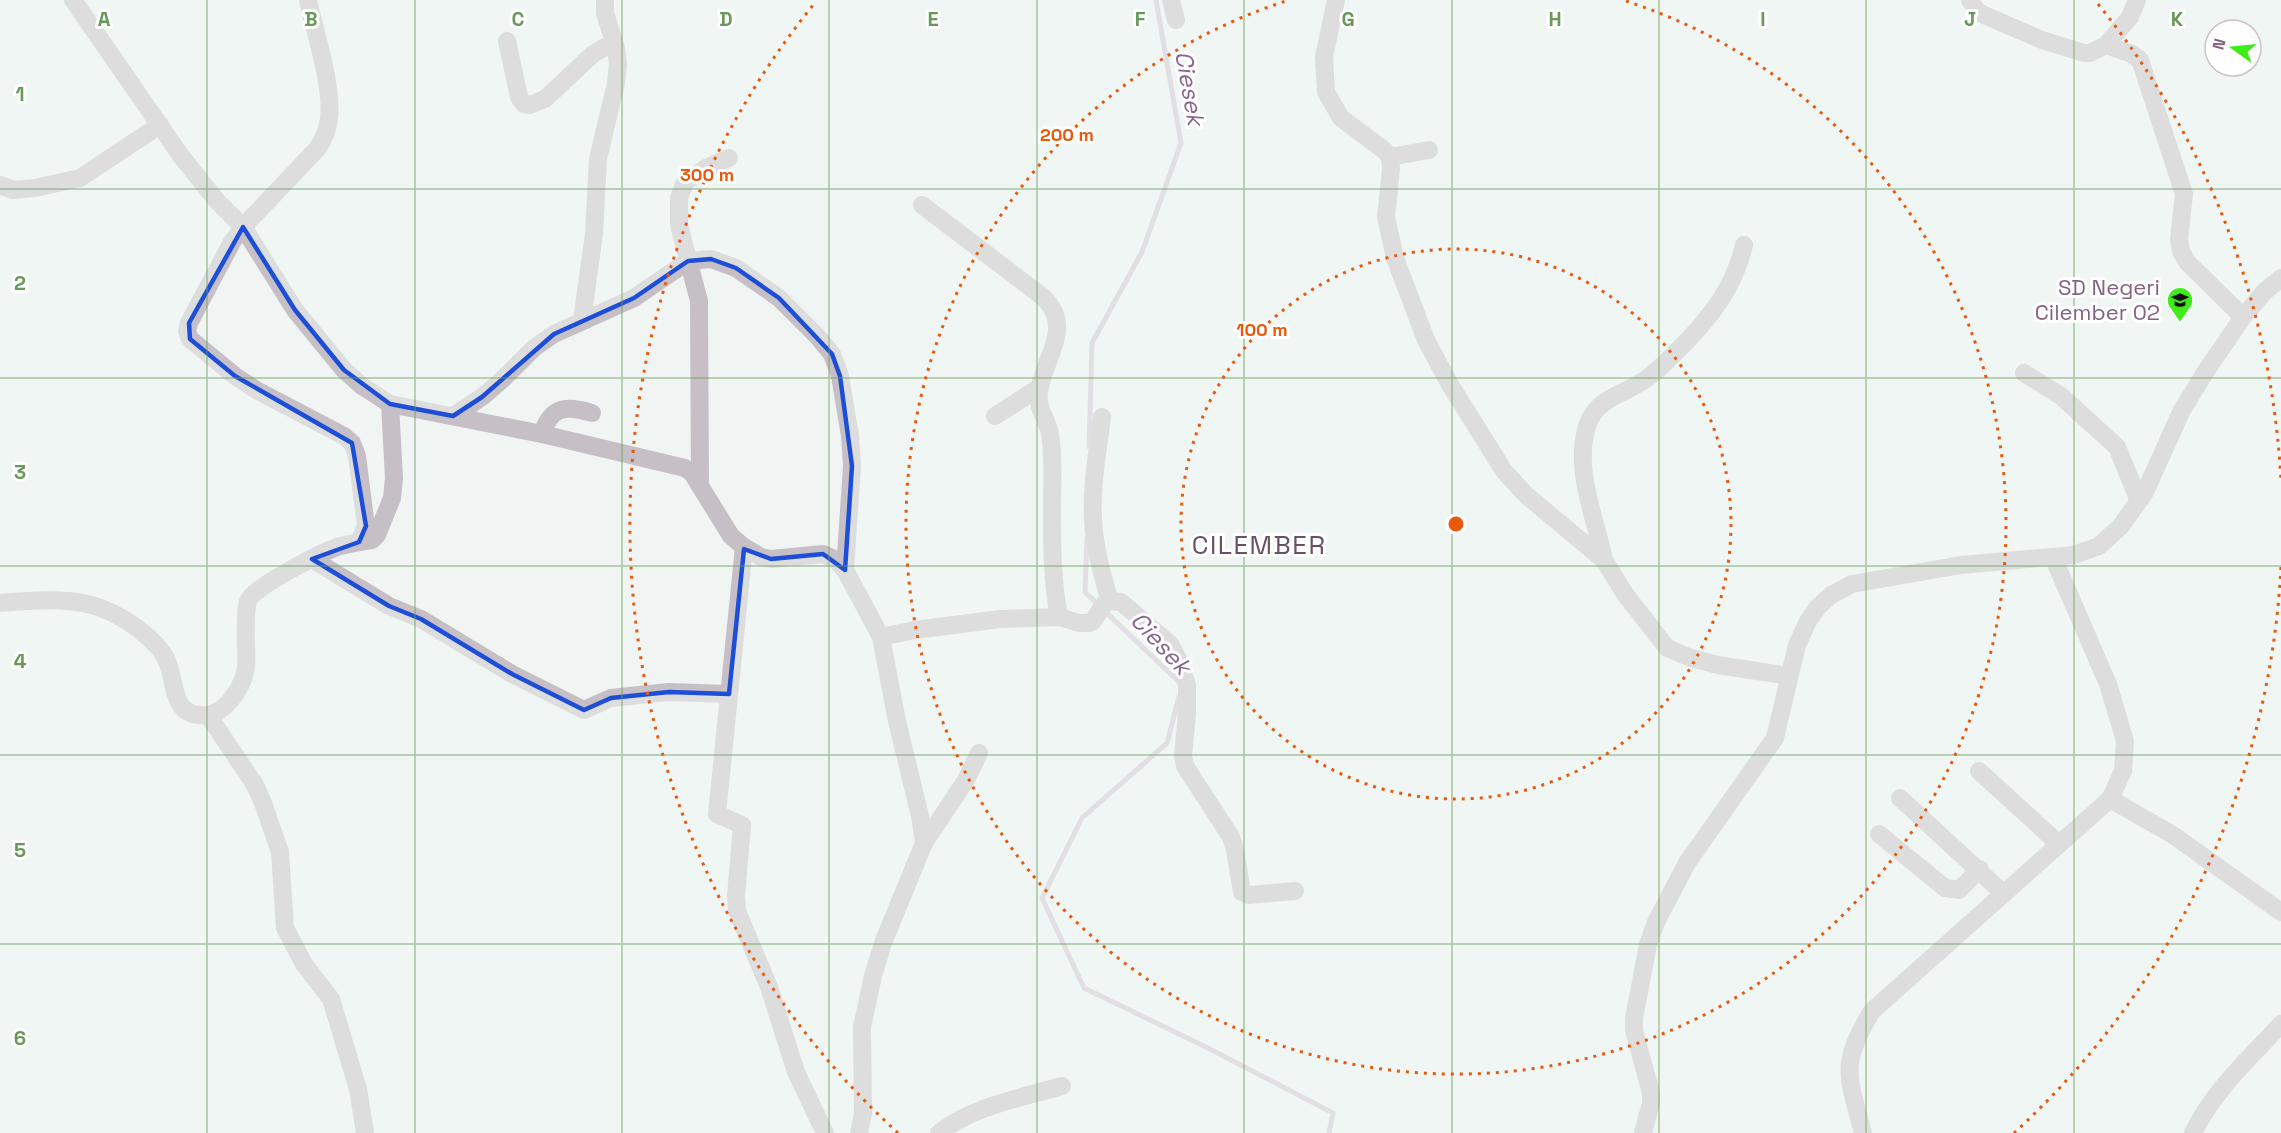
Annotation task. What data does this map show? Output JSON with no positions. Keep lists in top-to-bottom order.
{
  "districts": ["CILEMBER"],
  "water": ["Ciesek"],
  "places": {
    "school or university": ["SD Negeri Cilember 02"]
  },
  "north": "left",
  "grid": {
    "columns": [
      "A",
      "B",
      "C",
      "D",
      "E",
      "F",
      "G",
      "H",
      "I",
      "J",
      "K"
    ],
    "rows": [
      "1",
      "2",
      "3",
      "4",
      "5",
      "6"
    ]
  },
  "rings": ["200 m", "300 m", "100 m"]
}
